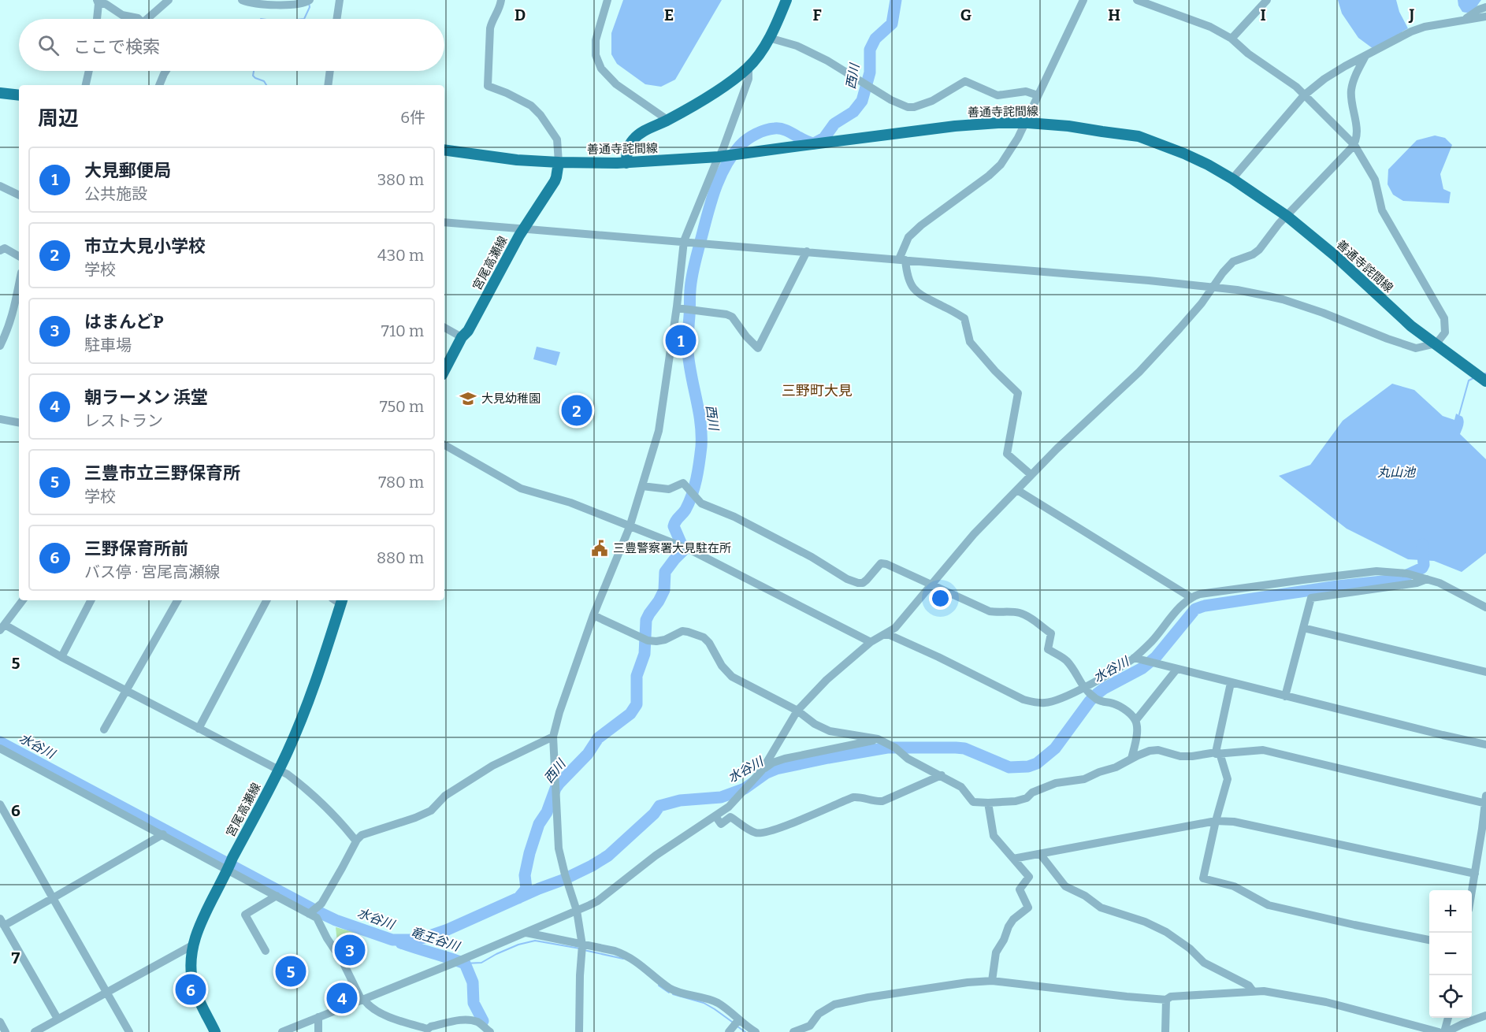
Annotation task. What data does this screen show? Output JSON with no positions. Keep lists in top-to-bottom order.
{
  "streets": {
    "main road": ["善通寺詫間線", "宮尾高瀬線"]
  },
  "crossings": [
    ["善通寺詫間線", "宮尾高瀬線"]
  ],
  "districts": ["三野町大見"],
  "water": [
    "西川",
    "丸山池",
    "水谷川",
    "竜王谷川"
  ],
  "places": {
    "school or university": ["大見幼稚園"],
    "public building": ["三豊警察署大見駐在所"]
  },
  "page": {
    "search": "ここで検索",
    "heading": ["周辺", "6件"],
    "list": [
      {
        "mark": "1",
        "name": "大見郵便局",
        "note": "公共施設",
        "value": "380 m"
      },
      {
        "mark": "2",
        "name": "市立大見小学校",
        "note": "学校",
        "value": "430 m"
      },
      {
        "mark": "3",
        "name": "はまんどP",
        "note": "駐車場",
        "value": "710 m"
      },
      {
        "mark": "4",
        "name": "朝ラーメン 浜堂",
        "note": "レストラン",
        "value": "750 m"
      },
      {
        "mark": "5",
        "name": "三豊市立三野保育所",
        "note": "学校",
        "value": "780 m"
      },
      {
        "mark": "6",
        "name": "三野保育所前",
        "note": "バス停 · 宮尾高瀬線",
        "value": "880 m"
      }
    ],
    "pins": [
      "1",
      "2",
      "3",
      "5",
      "6",
      "4"
    ],
    "map_buttons": ["+", "−"]
  },
  "grid": {
    "columns": [
      "D",
      "E",
      "F",
      "G",
      "H",
      "I",
      "J"
    ],
    "rows": ["5", "6", "7"]
  }
}
